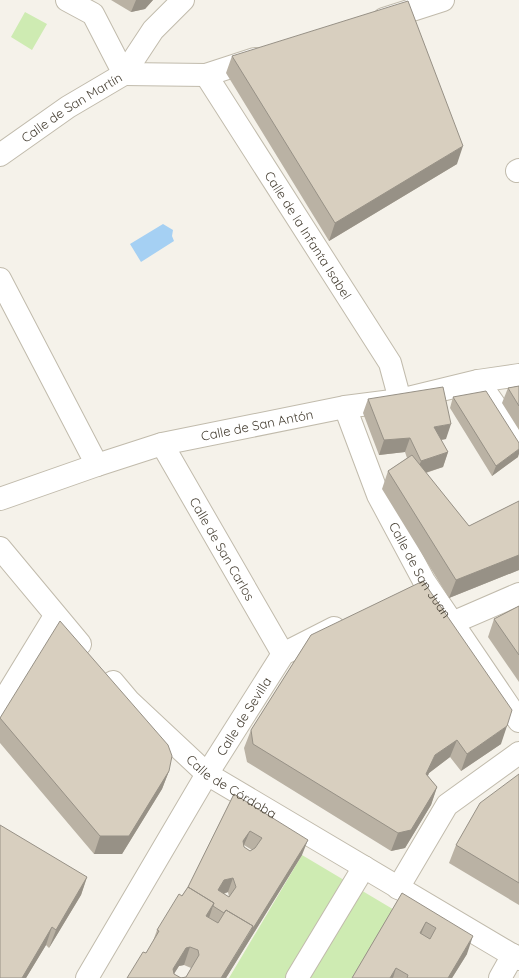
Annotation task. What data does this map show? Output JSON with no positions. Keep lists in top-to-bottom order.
{
  "streets": {
    "street": [
      "Calle de San Martín",
      "Calle de la Infanta Isabel",
      "Calle de San Antón",
      "Calle de San Carlos",
      "Calle de San Juan",
      "Calle de Sevilla",
      "Calle de Córdoba"
    ]
  },
  "crossings": [
    ["Calle de la Infanta Isabel", "Calle de San Antón"],
    ["Calle de San Antón", "Calle de San Carlos"],
    ["Calle de San Antón", "Calle de San Juan"],
    ["Calle de San Carlos", "Calle de Sevilla"],
    ["Calle de Sevilla", "Calle de Córdoba"]
  ]
}
